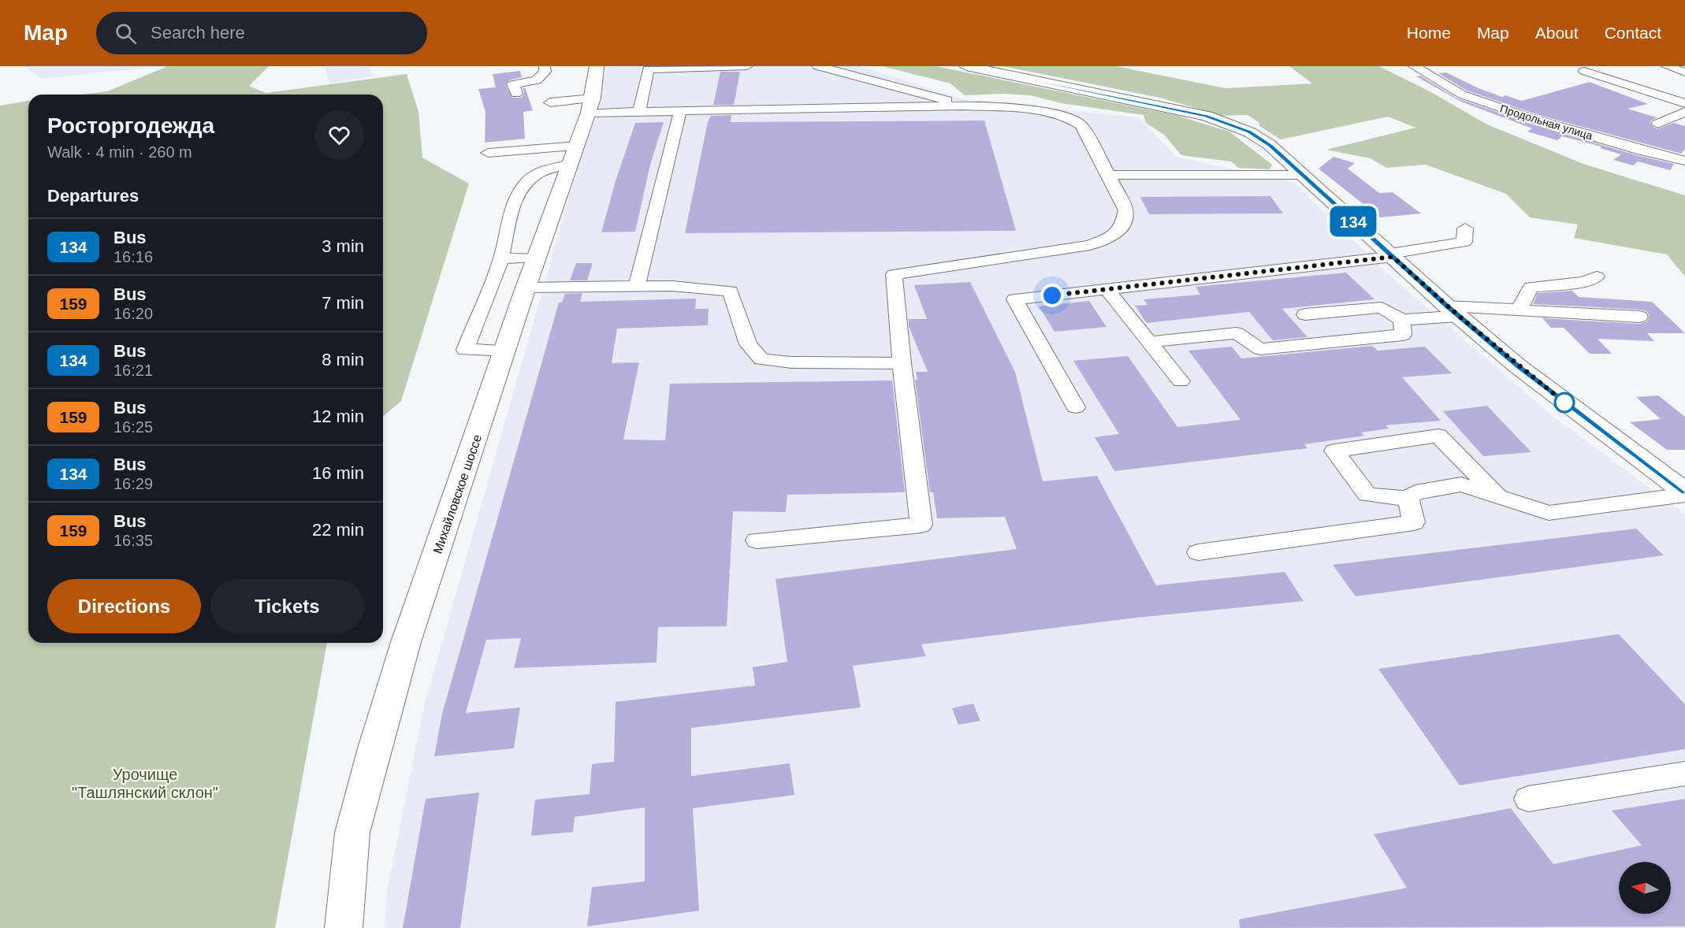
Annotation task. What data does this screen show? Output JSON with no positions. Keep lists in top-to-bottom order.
{
  "streets": {
    "main road": ["Михайловское шоссе"],
    "street": ["Продольная улица"]
  },
  "parks": ["Урочище \"Ташлянский склон\""],
  "lines": ["bus line 134"],
  "north": "left",
  "page": {
    "header": "Map",
    "search": "Search here",
    "nav": [
      "Home",
      "Map",
      "About",
      "Contact"
    ],
    "on_map": "134",
    "heading": [
      ["Росторгодежда", "Walk · 4 min · 260 m"],
      "Departures"
    ],
    "list": [
      {
        "mark": "134",
        "name": "Bus",
        "note": "16:16",
        "value": "3 min"
      },
      {
        "mark": "159",
        "name": "Bus",
        "note": "16:20",
        "value": "7 min"
      },
      {
        "mark": "134",
        "name": "Bus",
        "note": "16:21",
        "value": "8 min"
      },
      {
        "mark": "159",
        "name": "Bus",
        "note": "16:25",
        "value": "12 min"
      },
      {
        "mark": "134",
        "name": "Bus",
        "note": "16:29",
        "value": "16 min"
      },
      {
        "mark": "159",
        "name": "Bus",
        "note": "16:35",
        "value": "22 min"
      }
    ],
    "buttons": ["Directions", "Tickets"]
  }
}
